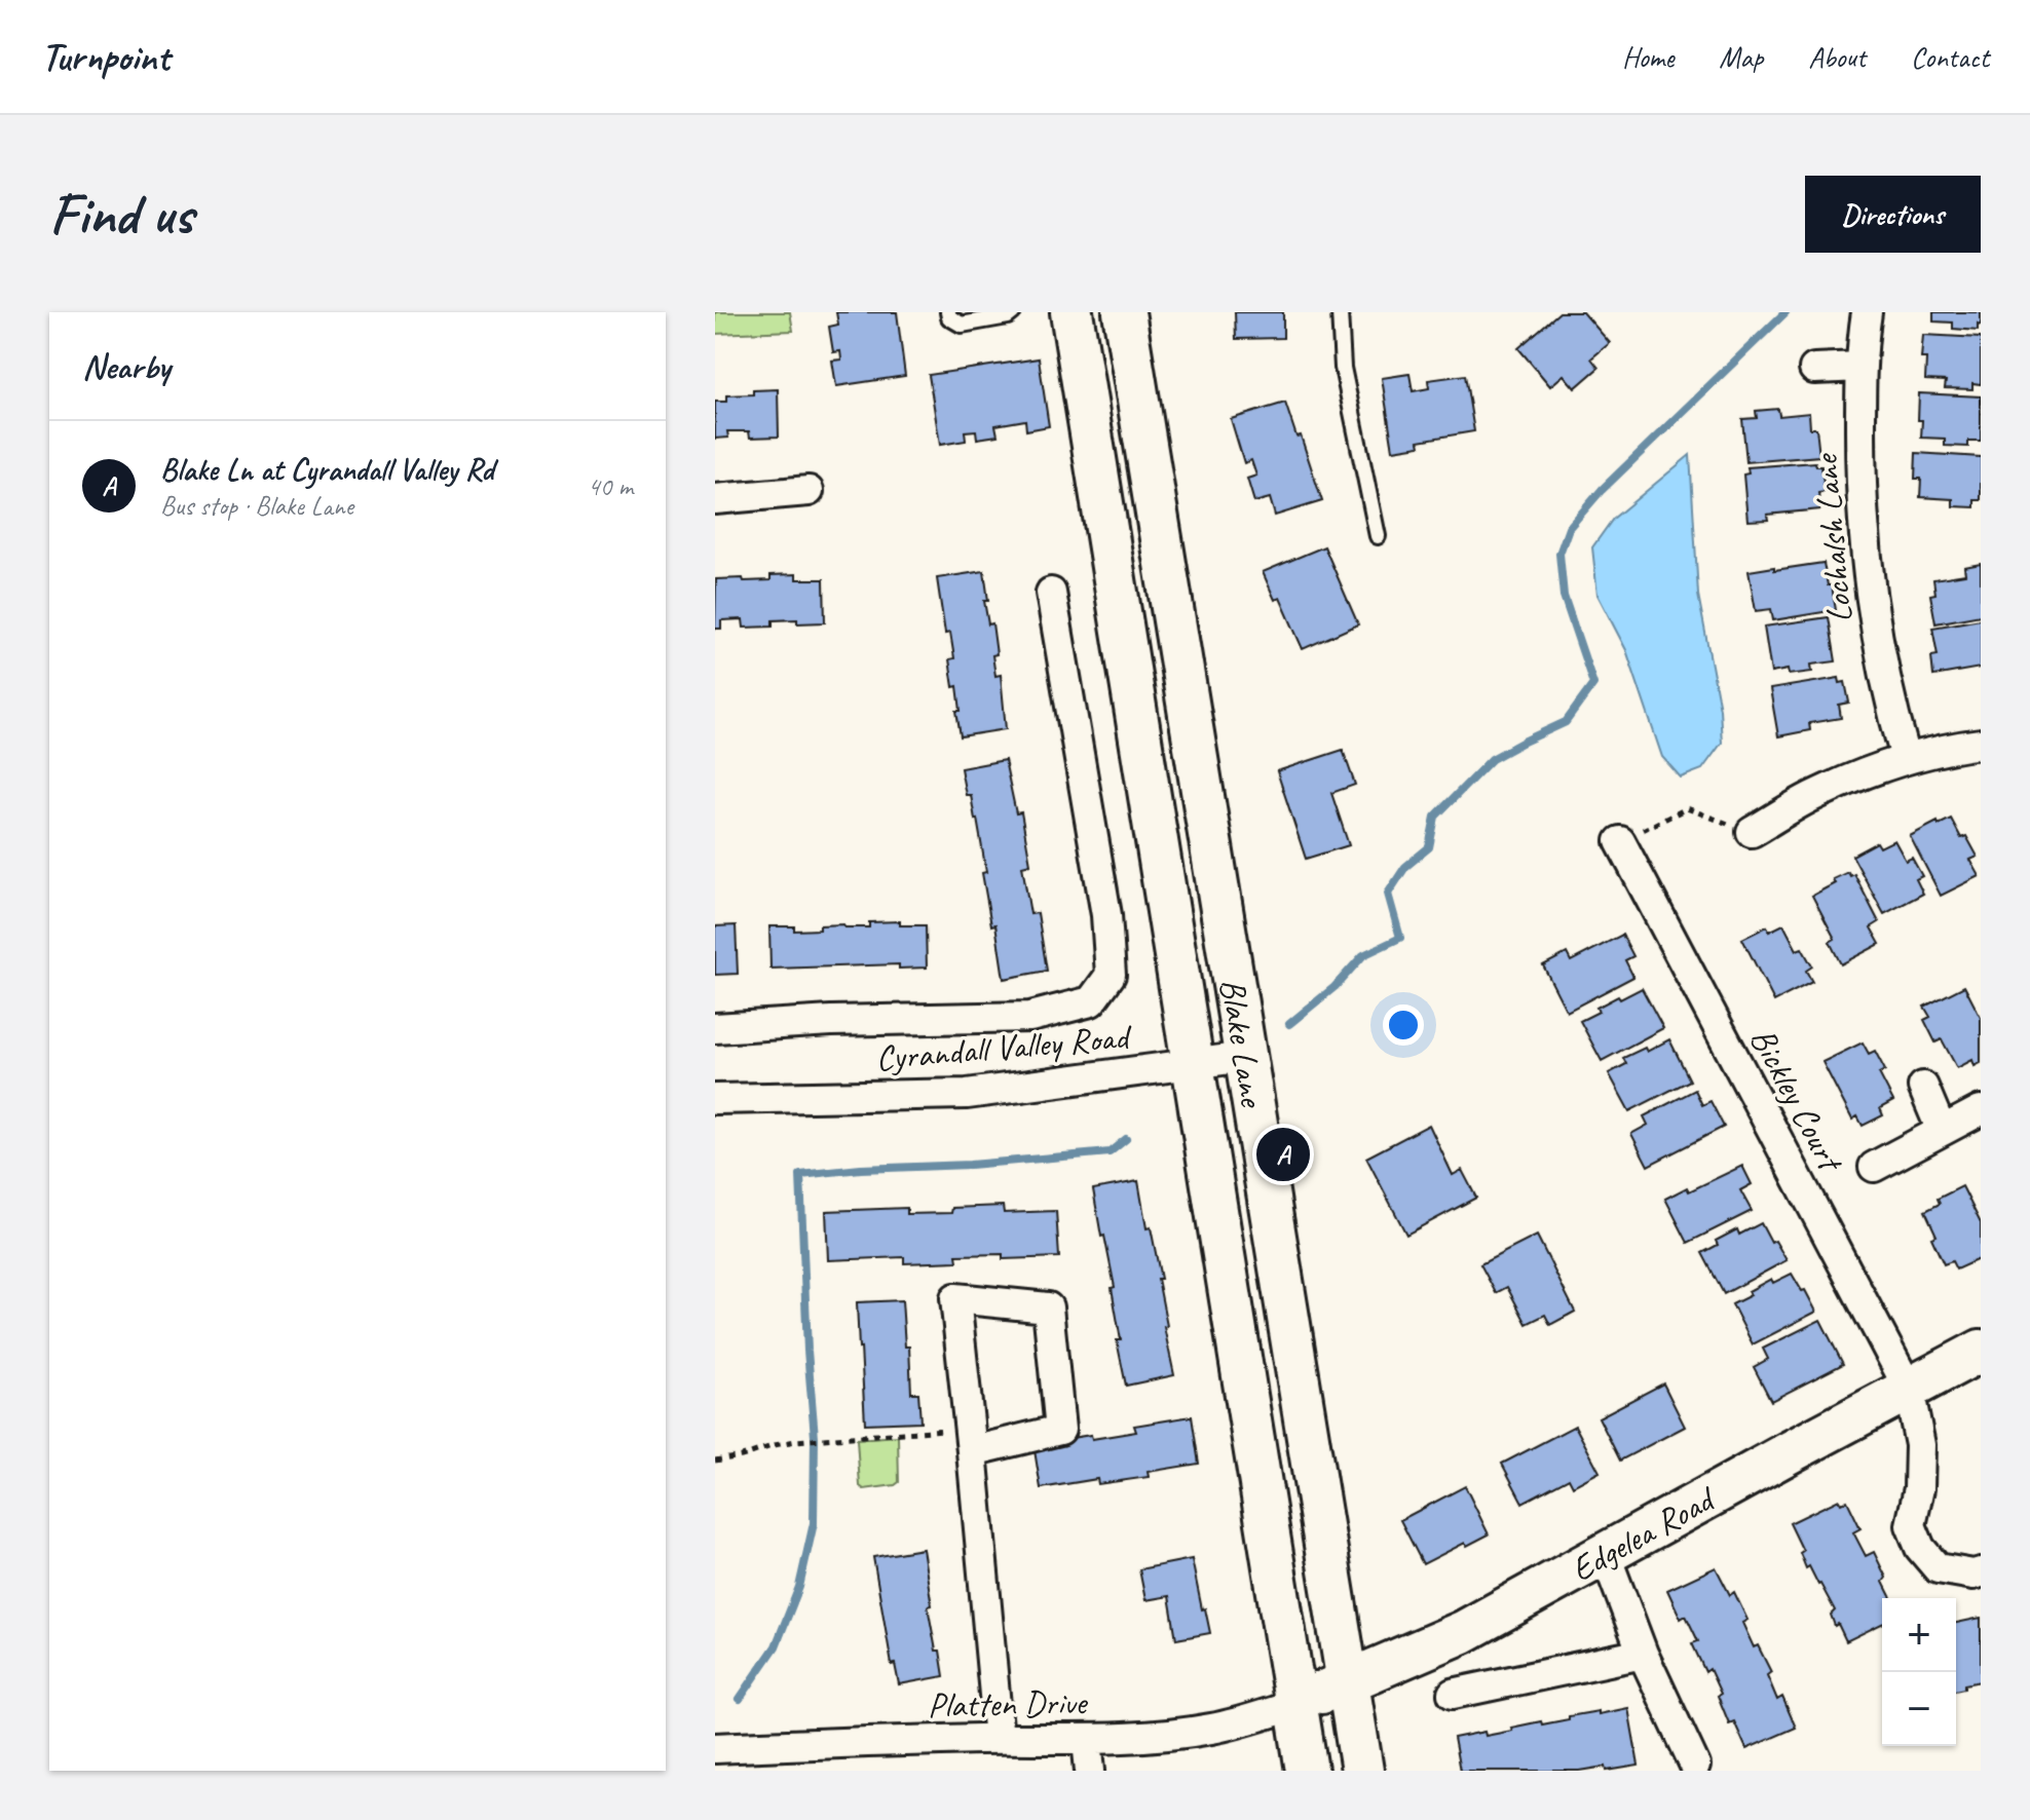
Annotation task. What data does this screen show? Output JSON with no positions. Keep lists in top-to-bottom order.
{
  "streets": {
    "main road": ["Blake Lane", "Edgelea Road"],
    "street": [
      "Lochalsh Lane",
      "Cyrandall Valley Road",
      "Bickley Court",
      "Platten Drive"
    ]
  },
  "crossings": [
    ["Blake Lane", "Cyrandall Valley Road"],
    ["Blake Lane", "Edgelea Road"],
    ["Blake Lane", "Platten Drive"],
    ["Bickley Court", "Edgelea Road"],
    ["Edgelea Road", "Platten Drive"]
  ],
  "page": {
    "header": "Turnpoint",
    "nav": [
      "Home",
      "Map",
      "About",
      "Contact"
    ],
    "buttons": "Directions",
    "title": "Find us",
    "heading": "Nearby",
    "list": [
      {
        "mark": "A",
        "name": "Blake Ln at Cyrandall Valley Rd",
        "note": "Bus stop · Blake Lane",
        "value": "40 m"
      }
    ],
    "pins": "A",
    "map_buttons": ["+", "−"]
  }
}
